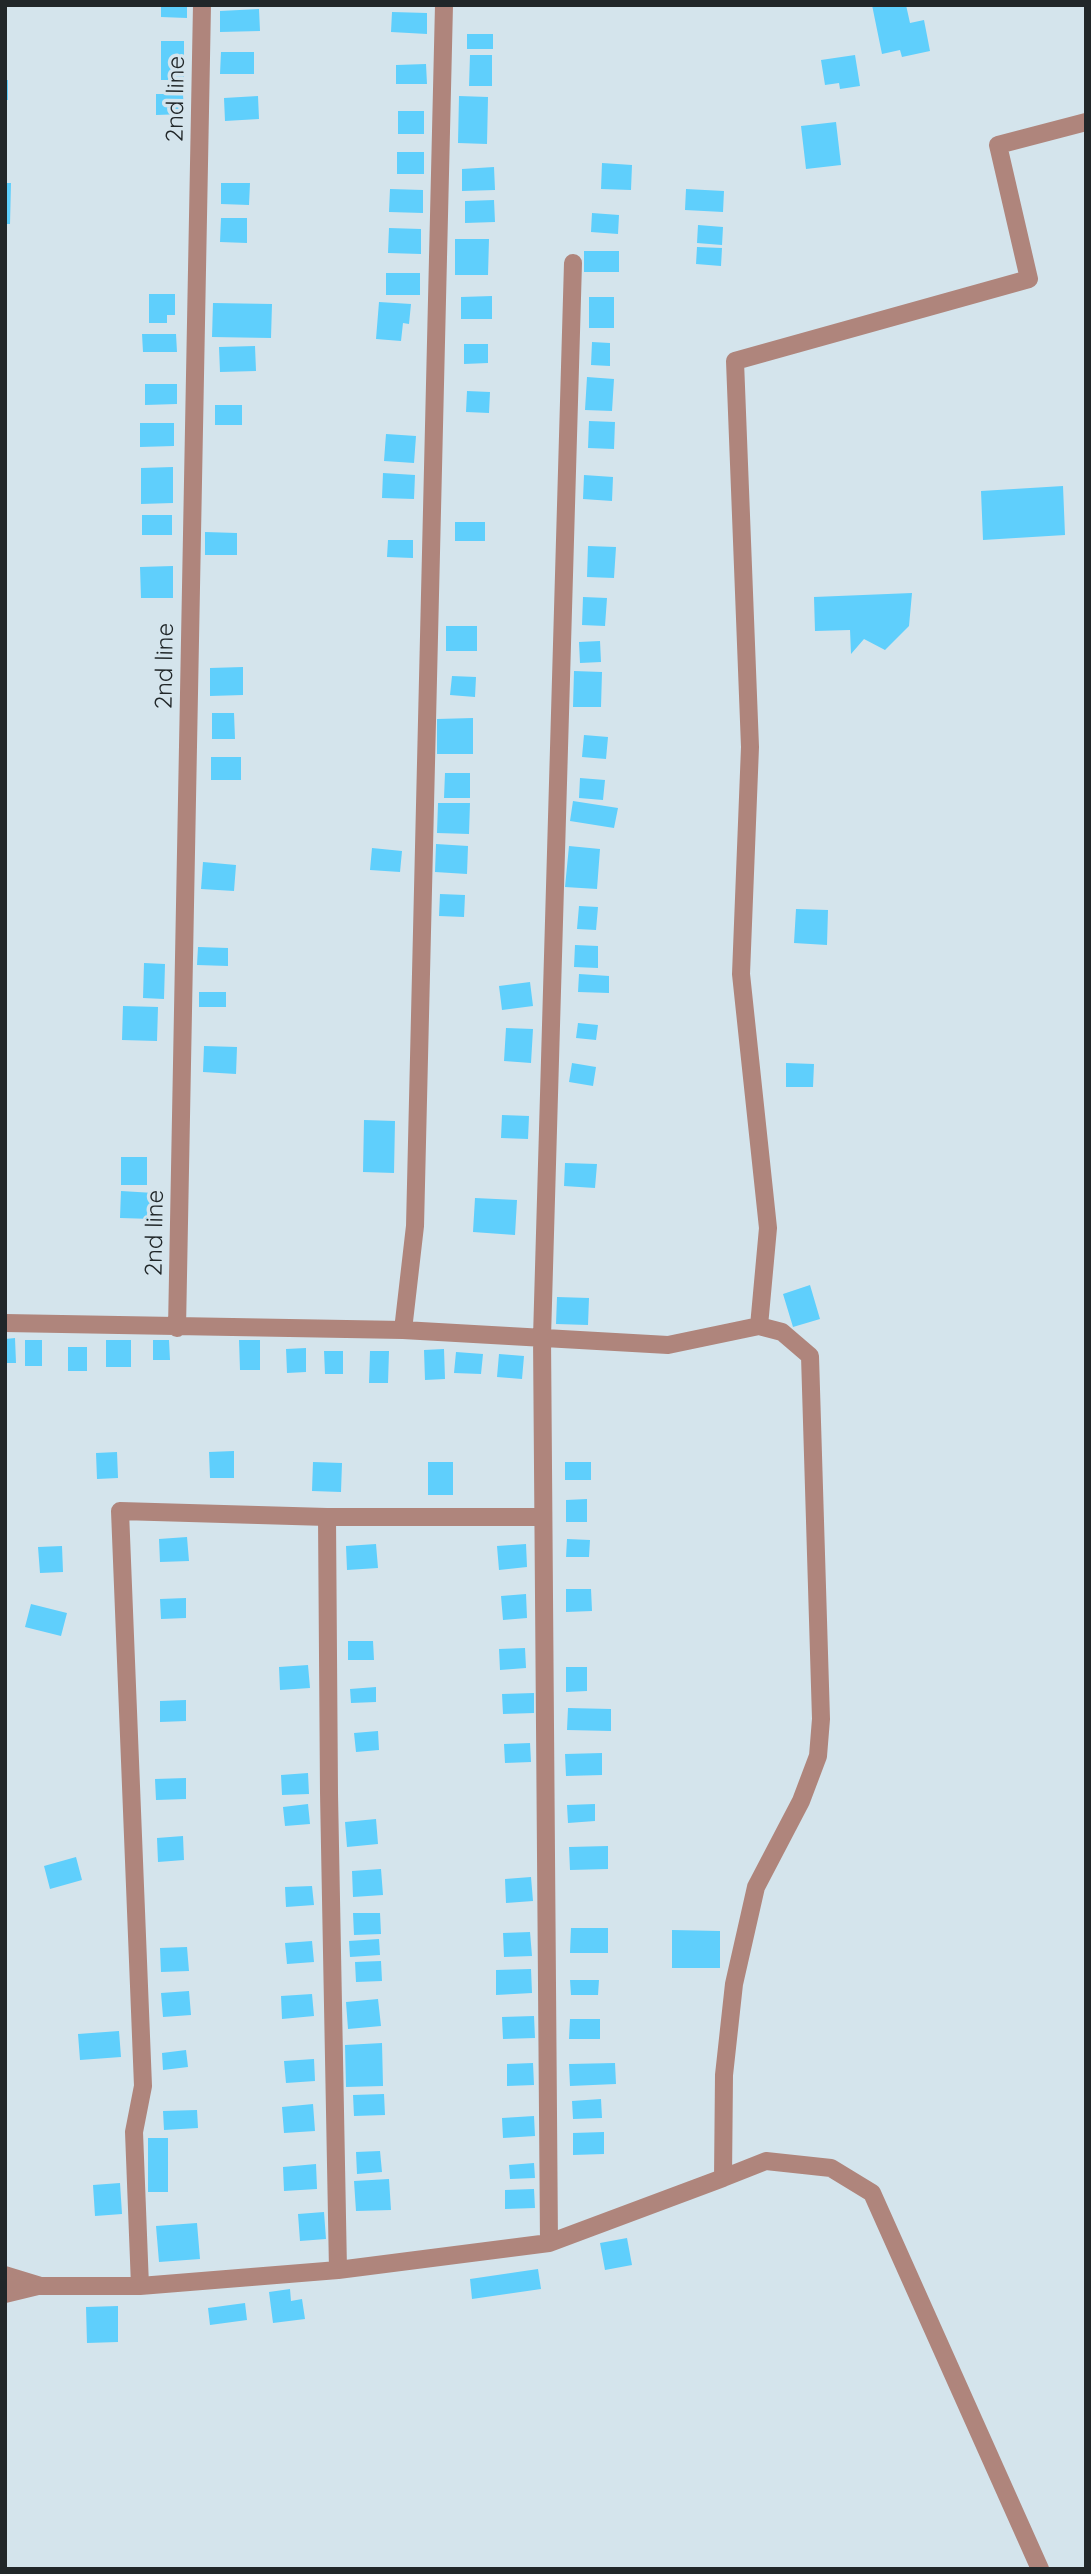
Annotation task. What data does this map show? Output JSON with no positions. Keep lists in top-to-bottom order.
{
  "streets": {
    "street": ["2nd line"]
  }
}
